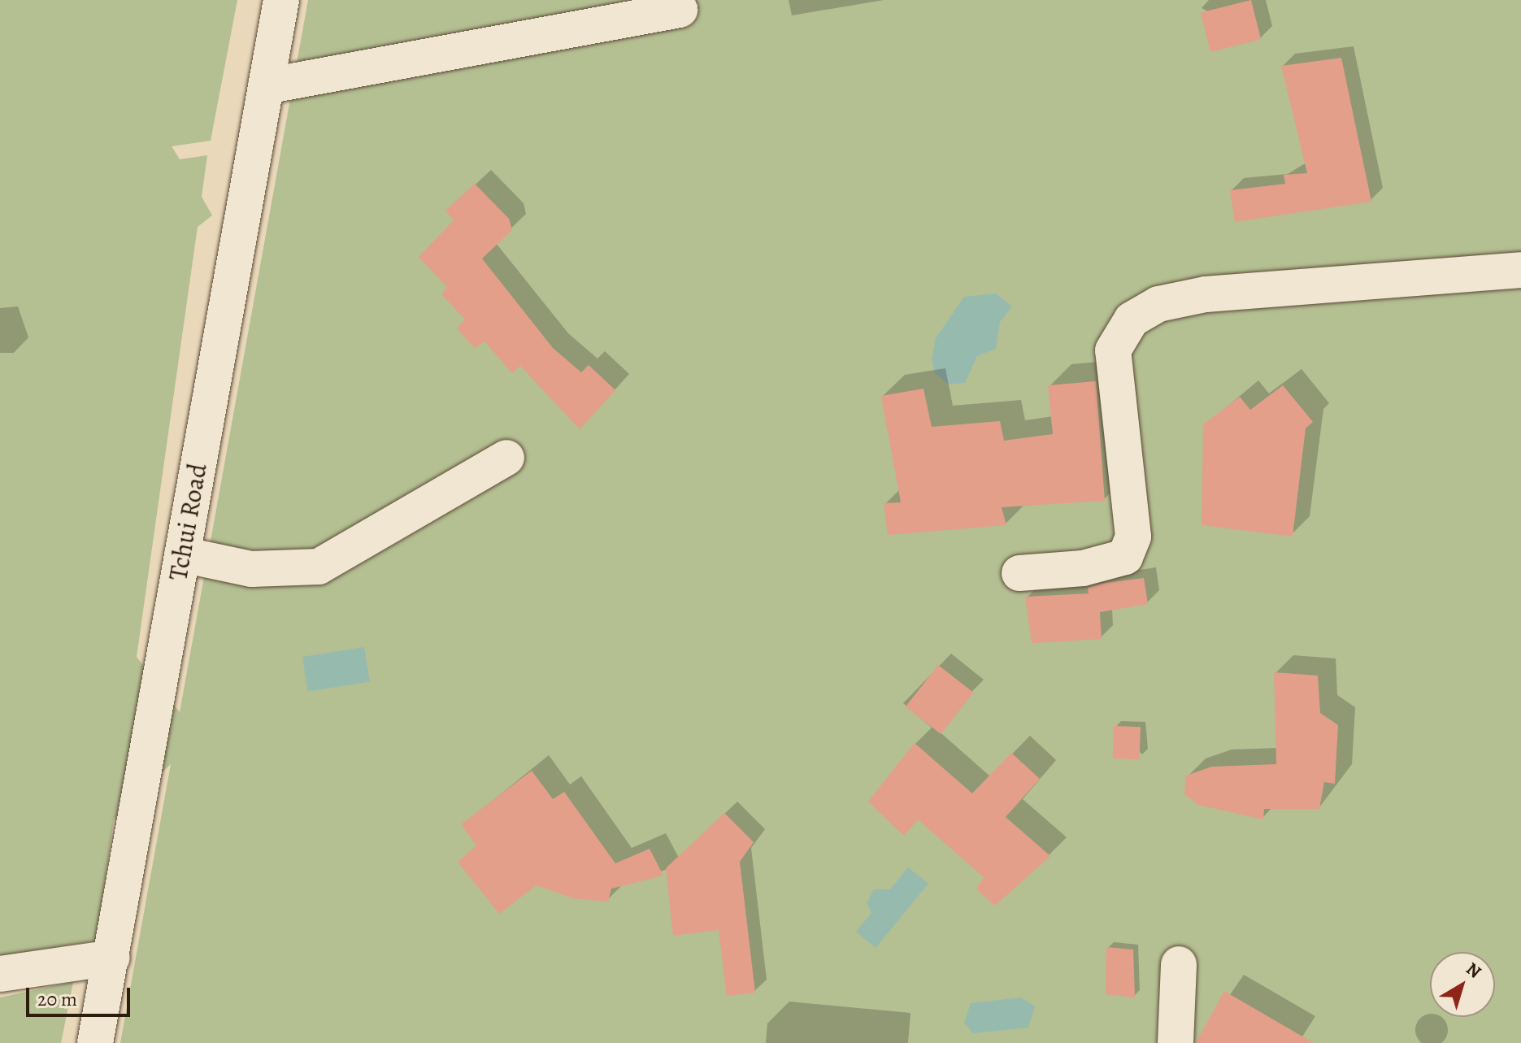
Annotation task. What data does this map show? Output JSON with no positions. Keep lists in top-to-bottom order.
{
  "streets": {
    "street": ["Tchui Road"]
  },
  "scale_bar": "20 m",
  "north": "top right"
}
